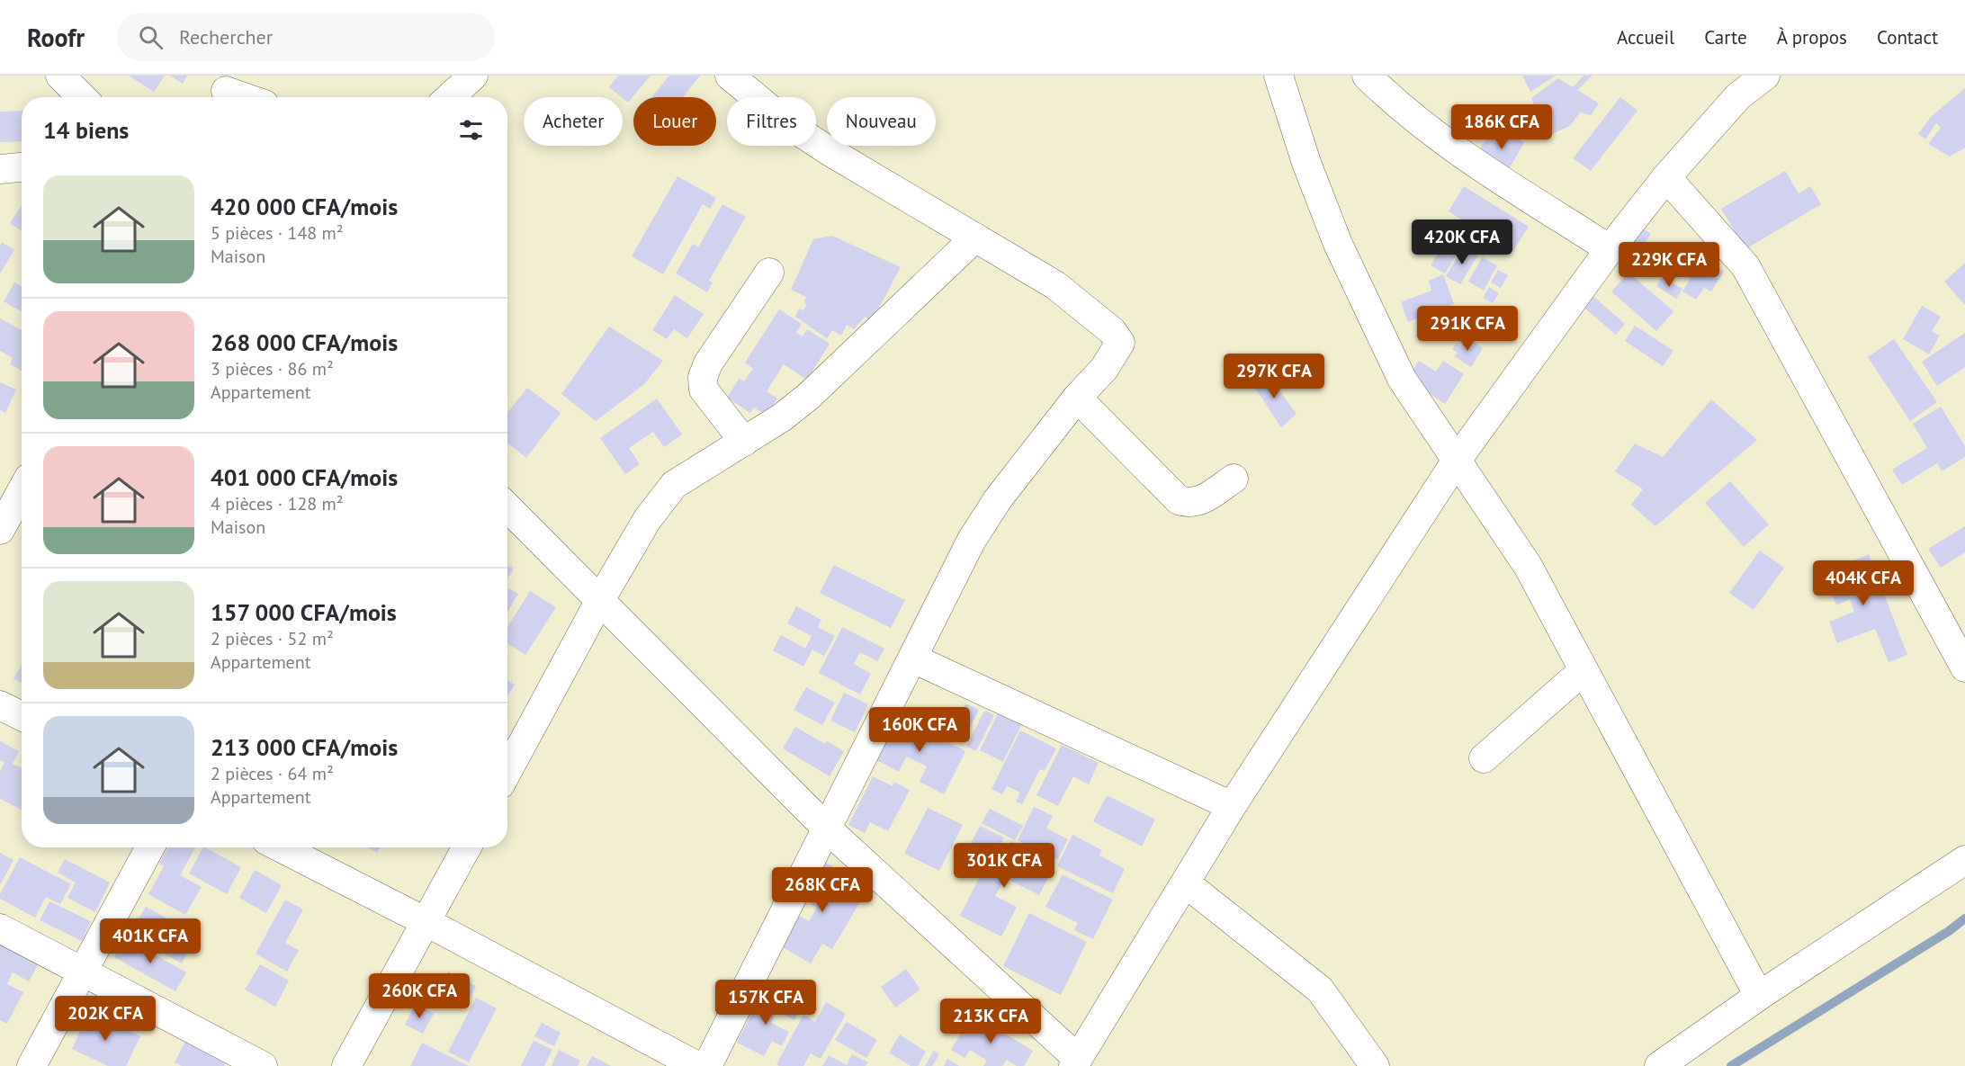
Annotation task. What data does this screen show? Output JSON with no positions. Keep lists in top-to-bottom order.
{
  "page": {
    "header": "Roofr",
    "search": "Rechercher",
    "nav": [
      "Accueil",
      "Carte",
      "À propos",
      "Contact"
    ],
    "chip": [
      "Acheter",
      "Louer",
      "Filtres",
      "Nouveau"
    ],
    "heading": "14 biens",
    "price": [
      "186K CFA",
      "420K CFA",
      "229K CFA",
      "291K CFA",
      "297K CFA",
      "404K CFA",
      "160K CFA",
      "301K CFA",
      "268K CFA",
      "401K CFA",
      "260K CFA",
      "157K CFA",
      "202K CFA",
      "213K CFA"
    ],
    "list": [
      {
        "name": "420 000 CFA/mois",
        "note": "5 pièces · 148 m² · Maison"
      },
      {
        "name": "268 000 CFA/mois",
        "note": "3 pièces · 86 m² · Appartement"
      },
      {
        "name": "401 000 CFA/mois",
        "note": "4 pièces · 128 m² · Maison"
      },
      {
        "name": "157 000 CFA/mois",
        "note": "2 pièces · 52 m² · Appartement"
      },
      {
        "name": "213 000 CFA/mois",
        "note": "2 pièces · 64 m² · Appartement"
      }
    ]
  }
}
